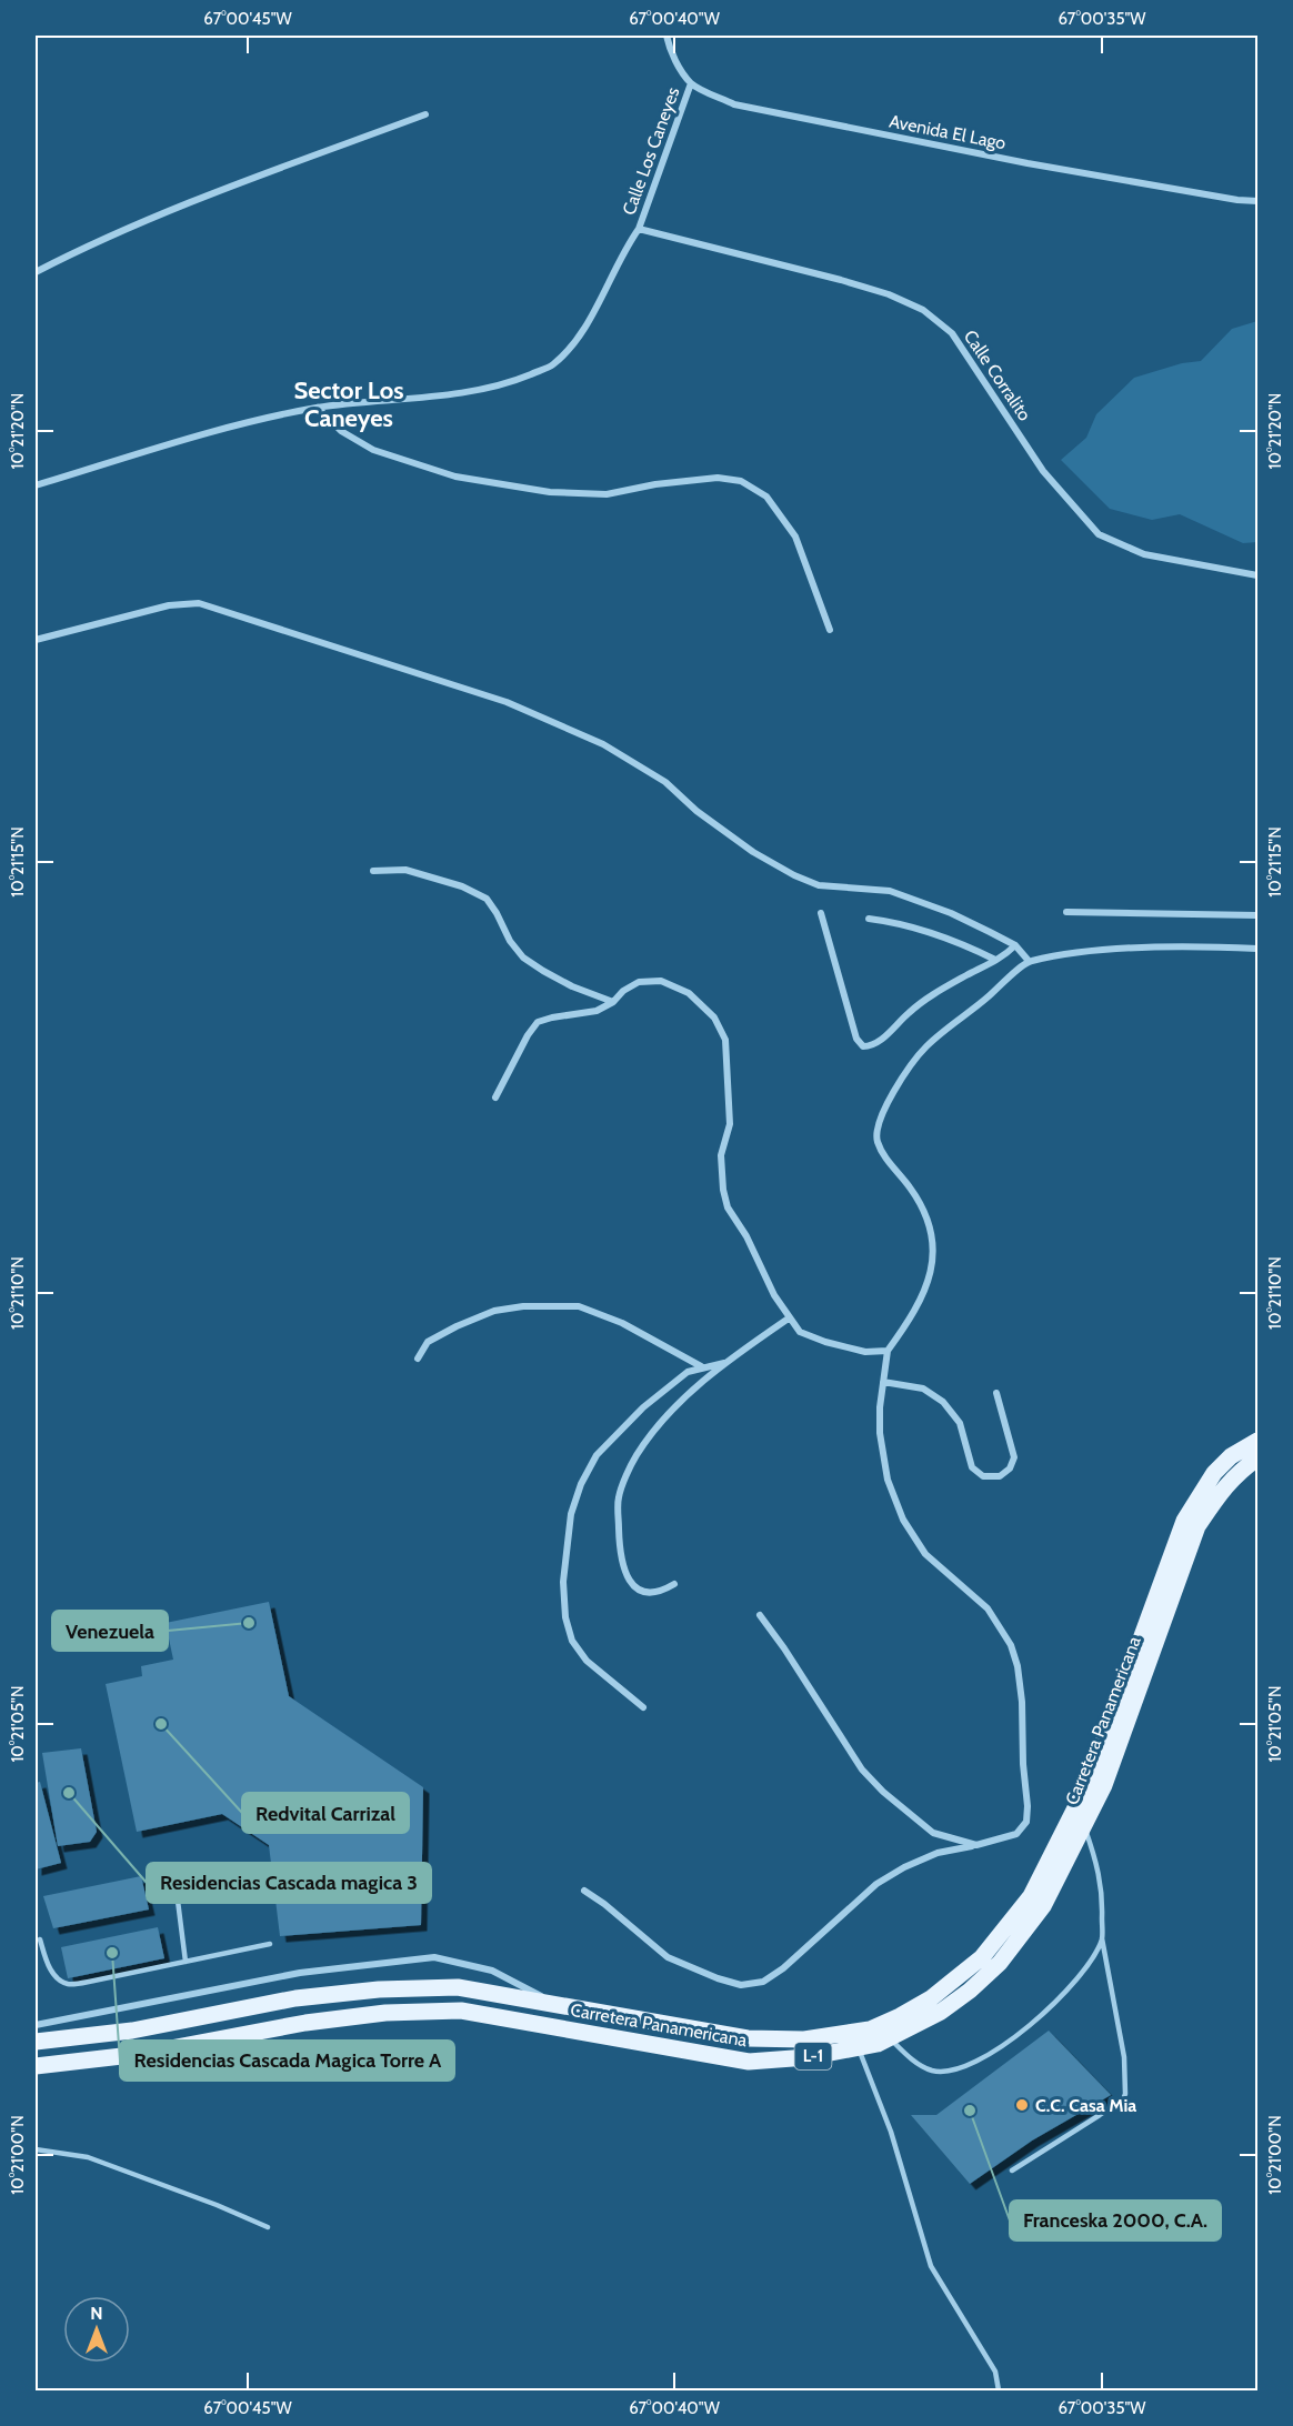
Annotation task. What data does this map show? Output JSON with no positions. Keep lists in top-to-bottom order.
{
  "streets": {
    "main road": ["Carretera Panamericana", "L-1"],
    "street": ["Avenida El Lago", "Calle Los Caneyes", "Calle Corralito"]
  },
  "crossings": [
    ["Avenida El Lago", "Calle Los Caneyes"],
    ["Calle Los Caneyes", "Calle Corralito"],
    ["Carretera Panamericana", "L-1"]
  ],
  "districts": ["Sector Los Caneyes"],
  "places": [
    "Venezuela",
    "Redvital Carrizal",
    "Residencias Cascada magica 3",
    "Residencias Cascada Magica Torre A",
    "C.C. Casa Mia",
    "Franceska 2000, C.A."
  ],
  "north": "top",
  "coordinates": [
    "67°00'45\"W",
    "67°00'40\"W",
    "67°00'35\"W",
    "10°21'20\"N",
    "10°21'15\"N",
    "10°21'10\"N",
    "10°21'05\"N",
    "10°21'00\"N"
  ]
}
